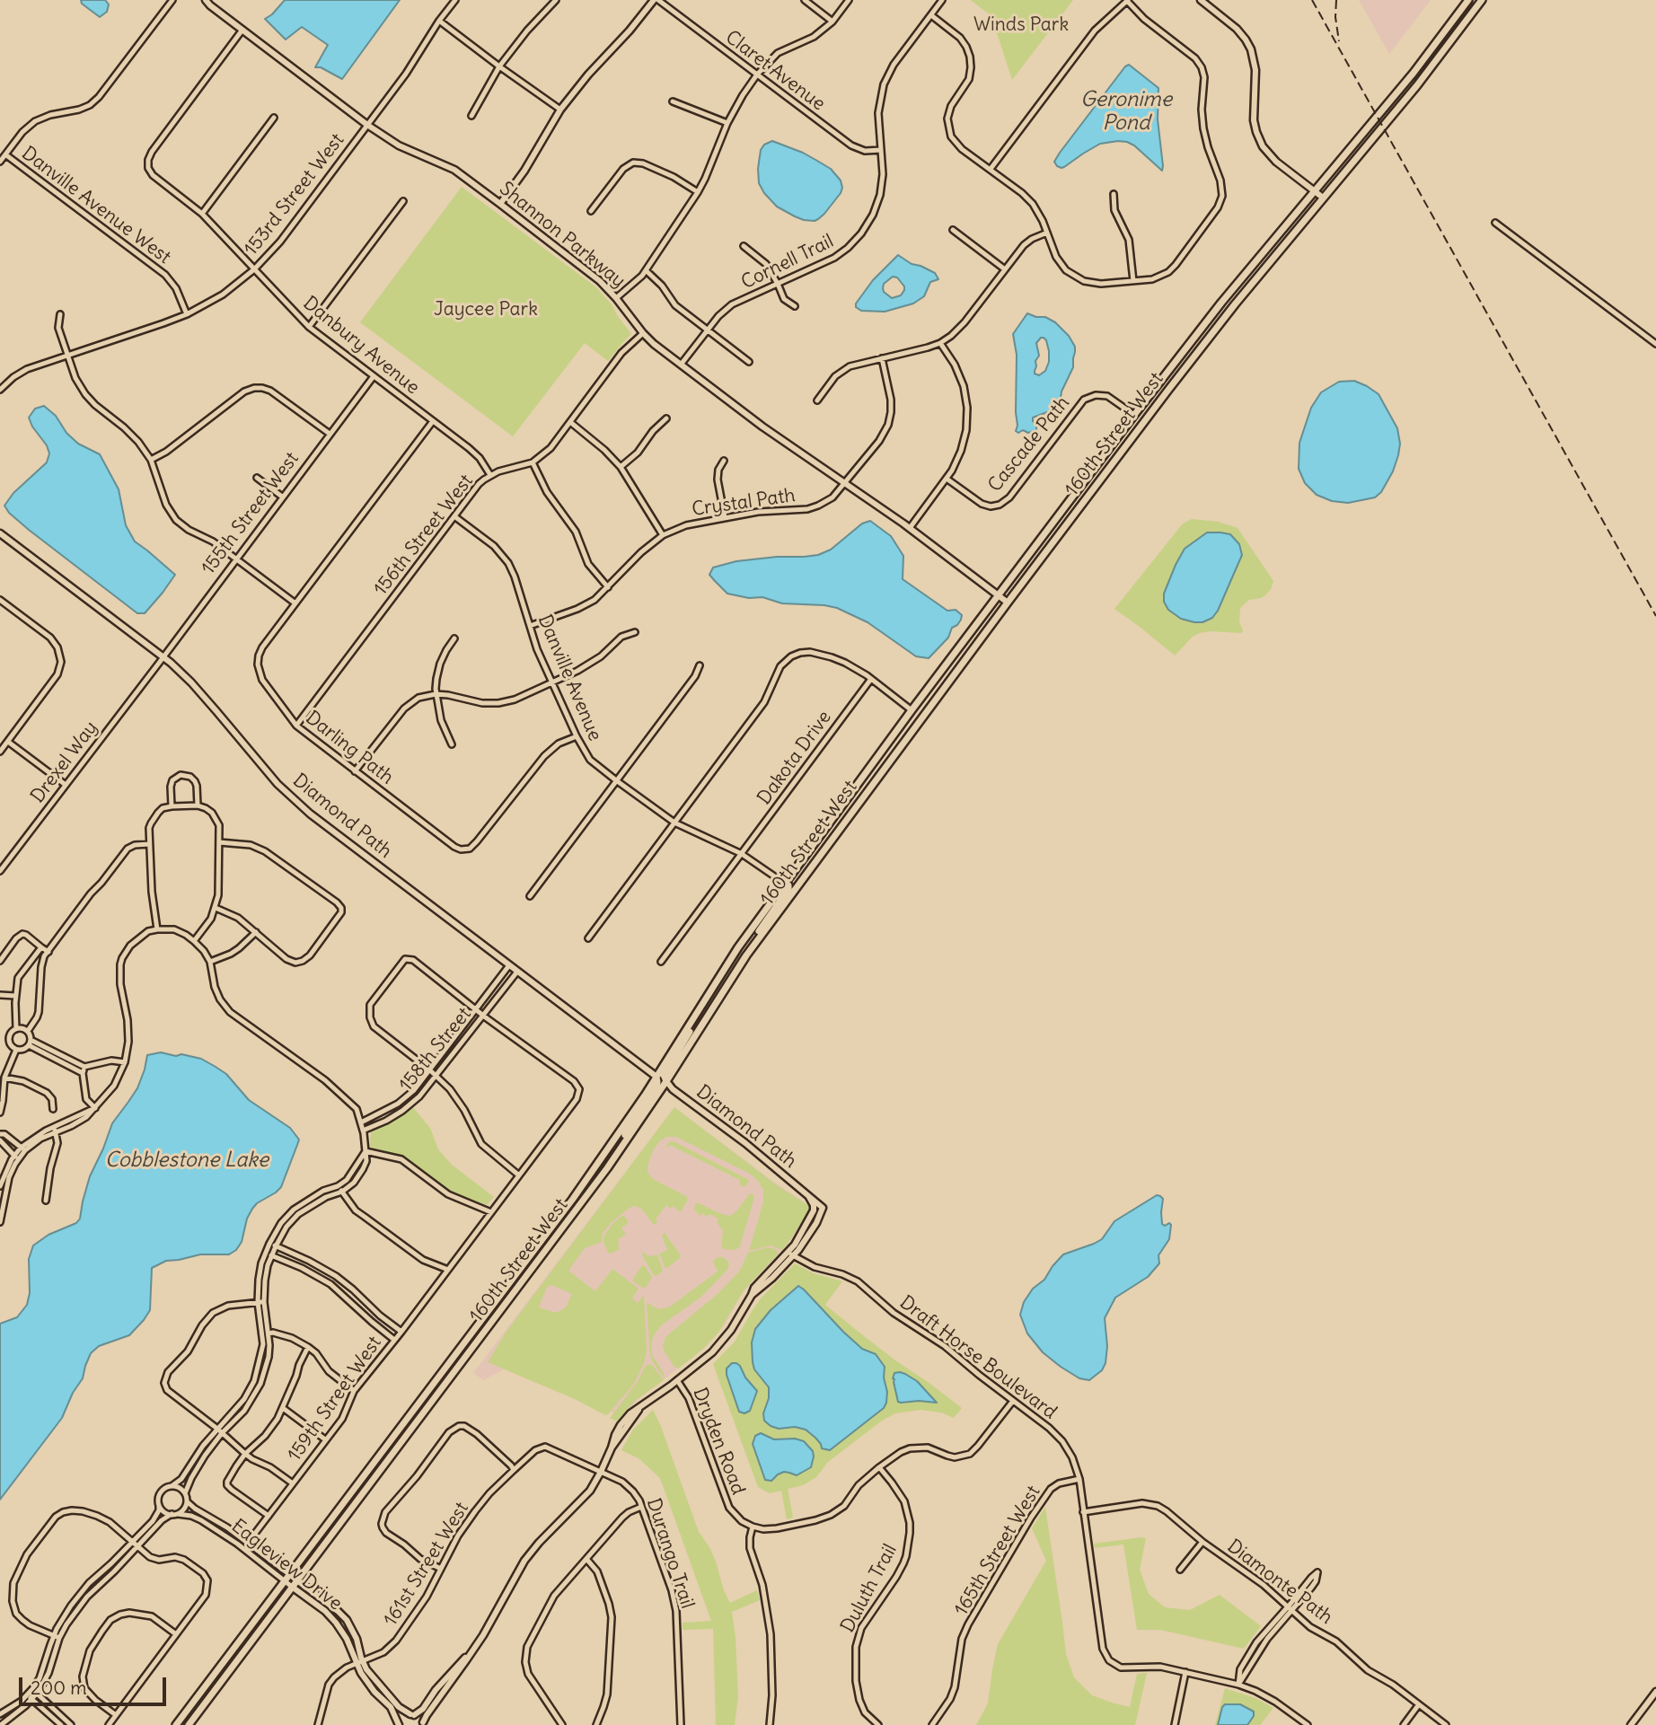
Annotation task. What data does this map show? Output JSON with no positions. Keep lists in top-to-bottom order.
{
  "streets": {
    "main road": ["160th Street West"],
    "street": [
      "Claret Avenue",
      "153rd Street West",
      "Danville Avenue West",
      "Shannon Parkway",
      "Cornell Trail",
      "Danbury Avenue",
      "Cascade Path",
      "Crystal Path",
      "155th Street West",
      "156th Street West",
      "Danville Avenue",
      "Darling Path",
      "Dakota Drive",
      "Drexel Way",
      "Diamond Path",
      "158th Street",
      "Draft Horse Boulevard",
      "159th Street West",
      "Dryden Road",
      "165th Street West",
      "Durango Trail",
      "161st Street West",
      "Eagleview Drive",
      "Diamonte Path",
      "Duluth Trail"
    ]
  },
  "crossings": [
    ["Claret Avenue", "Cornell Trail"],
    ["153rd Street West", "Danville Avenue West"],
    ["153rd Street West", "Shannon Parkway"],
    ["153rd Street West", "Danbury Avenue"],
    ["Shannon Parkway", "Cornell Trail"],
    ["Shannon Parkway", "Danbury Avenue"],
    ["Shannon Parkway", "160th Street West"],
    ["Shannon Parkway", "Crystal Path"],
    ["Shannon Parkway", "156th Street West"],
    ["Danbury Avenue", "155th Street West"],
    ["Danbury Avenue", "156th Street West"],
    ["Danbury Avenue", "Darling Path"],
    ["160th Street West", "Cascade Path"],
    ["160th Street West", "Danville Avenue"],
    ["160th Street West", "Diamond Path"],
    ["160th Street West", "Eagleview Drive"],
    ["Crystal Path", "Danville Avenue"],
    ["155th Street West", "Drexel Way"],
    ["155th Street West", "Diamond Path"],
    ["156th Street West", "Danville Avenue"],
    ["156th Street West", "Darling Path"],
    ["Danville Avenue", "Darling Path"],
    ["Danville Avenue", "Dakota Drive"],
    ["Diamond Path", "158th Street"],
    ["Diamond Path", "Draft Horse Boulevard"],
    ["158th Street", "159th Street West"],
    ["Draft Horse Boulevard", "165th Street West"],
    ["Draft Horse Boulevard", "Diamonte Path"],
    ["Durango Trail", "161st Street West"],
    ["161st Street West", "Eagleview Drive"]
  ],
  "water": ["Geronime Pond", "Cobblestone Lake"],
  "parks": ["Winds Park", "Jaycee Park"],
  "scale_bar": "200 m"
}
